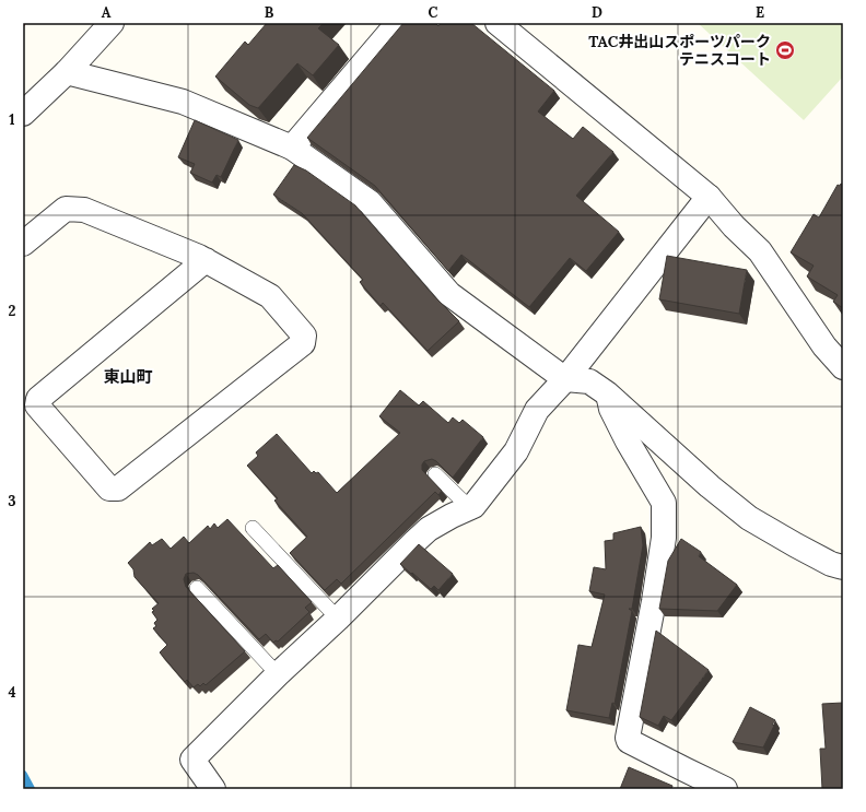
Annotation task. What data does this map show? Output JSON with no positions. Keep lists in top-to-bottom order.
{
  "districts": ["東山町"],
  "places": {
    "sports": ["TAC井出山スポーツパーク テニスコート"]
  },
  "grid": {
    "columns": [
      "A",
      "B",
      "C",
      "D",
      "E"
    ],
    "rows": [
      "1",
      "2",
      "3",
      "4"
    ]
  }
}
